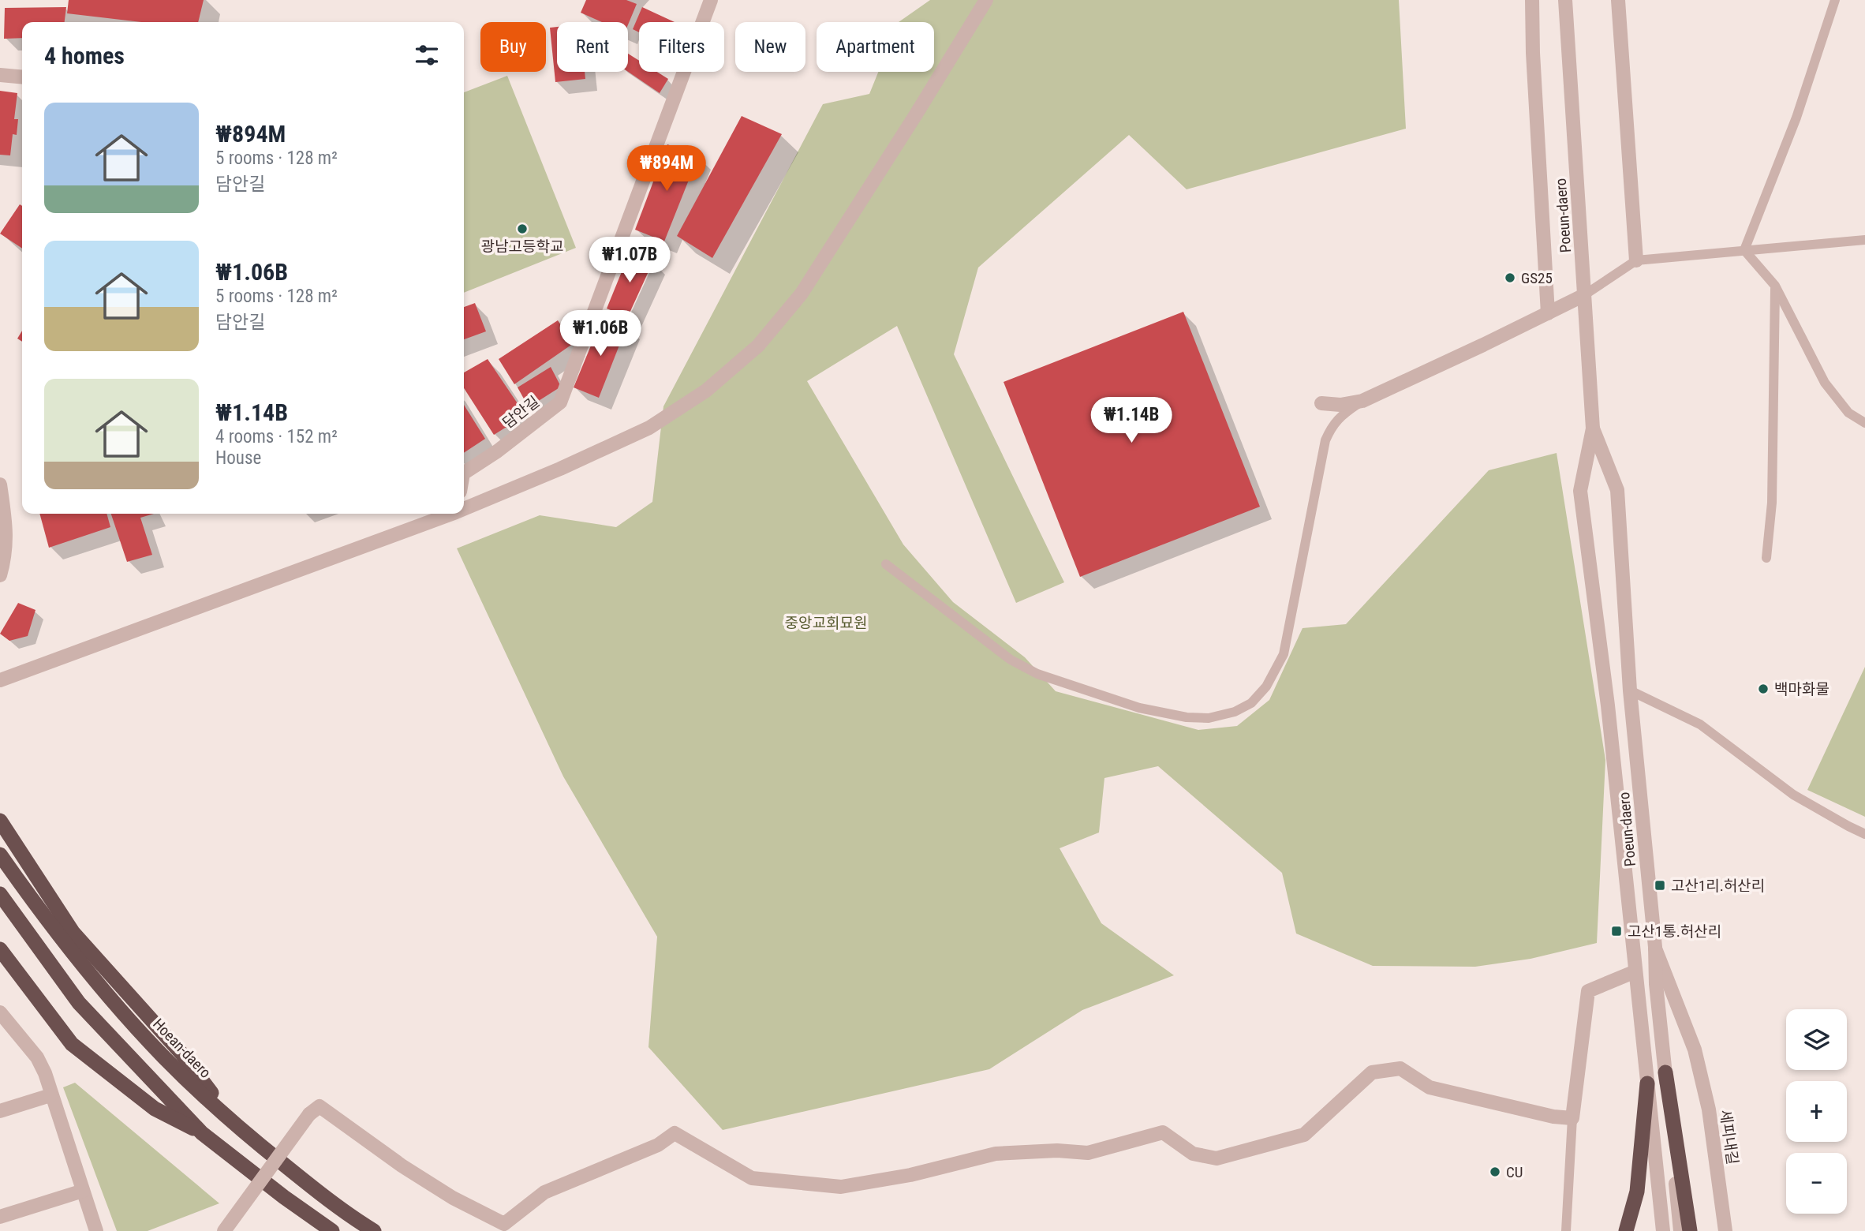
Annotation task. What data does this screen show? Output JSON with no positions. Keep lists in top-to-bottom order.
{
  "streets": {
    "highway": ["Hoean-daero"],
    "street": ["Poeun-daero", "담안길", "세피내길"]
  },
  "crossings": [
    ["Poeun-daero", "세피내길"]
  ],
  "parks": ["중앙교회묘원"],
  "places": {
    "other": [
      "광남고등학교",
      "GS25",
      "백마화물",
      "CU"
    ],
    "transit": ["고산1리.허산리", "고산1통.허산리"]
  },
  "page": {
    "chip": [
      "Buy",
      "Rent",
      "Filters",
      "New",
      "Apartment"
    ],
    "heading": "4 homes",
    "list": [
      {
        "name": "₩894M",
        "note": "5 rooms · 128 m² · 담안길"
      },
      {
        "name": "₩1.06B",
        "note": "5 rooms · 128 m² · 담안길"
      },
      {
        "name": "₩1.14B",
        "note": "4 rooms · 152 m² · House"
      }
    ],
    "price": [
      "₩894M",
      "₩1.07B",
      "₩1.06B",
      "₩1.14B"
    ],
    "map_buttons": ["+", "−"]
  }
}
